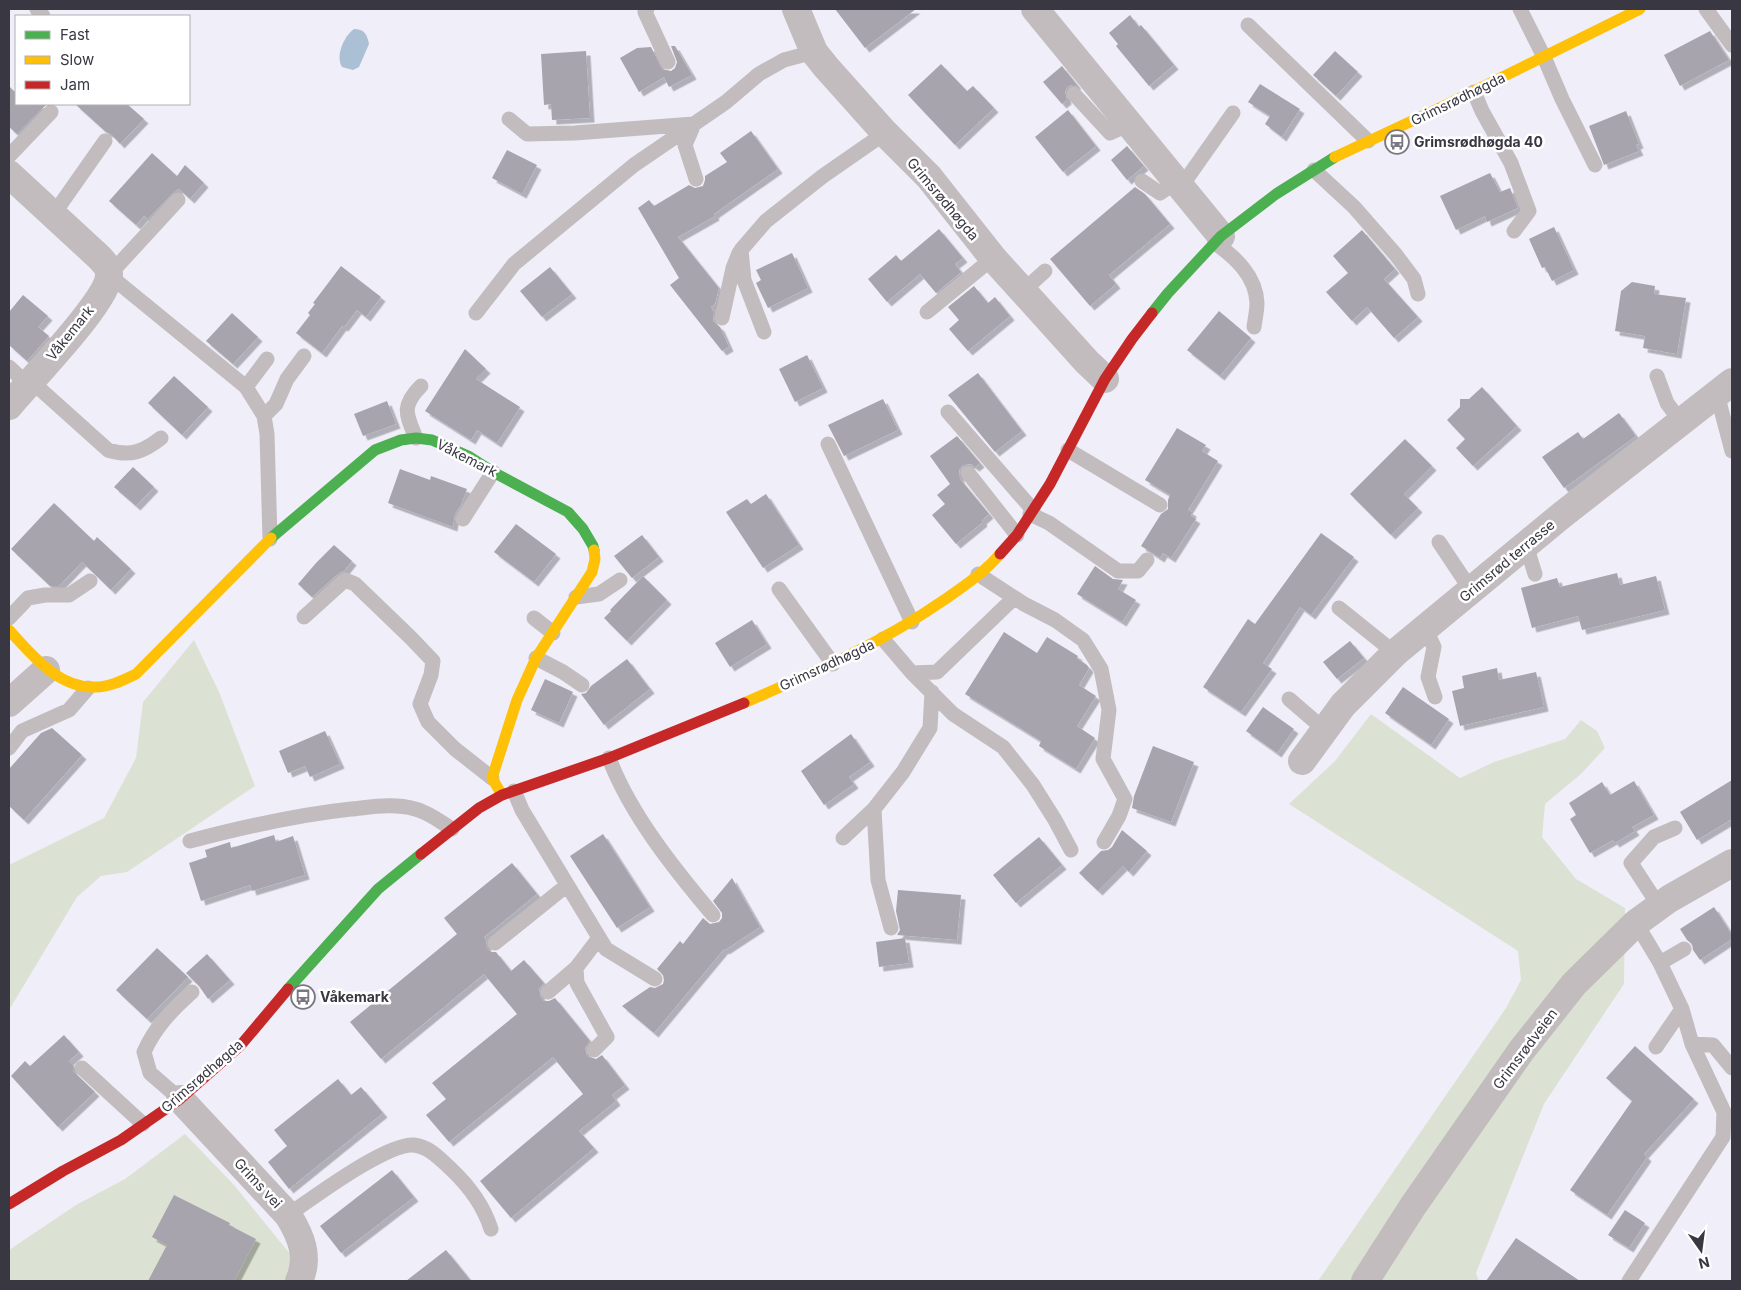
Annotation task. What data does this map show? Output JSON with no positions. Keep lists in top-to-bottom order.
{
  "streets": {
    "main road": ["Grimsrødhøgda", "Våkemark"],
    "street": ["Grimsrød terrasse", "Grimsrødveien", "Grims vei"]
  },
  "crossings": [
    ["Grimsrødhøgda", "Grims vei"]
  ],
  "places": {
    "bus stop": ["Grimsrødhøgda 40", "Våkemark"]
  },
  "legend": ["Fast", "Slow", "Jam"],
  "north": "bottom"
}
